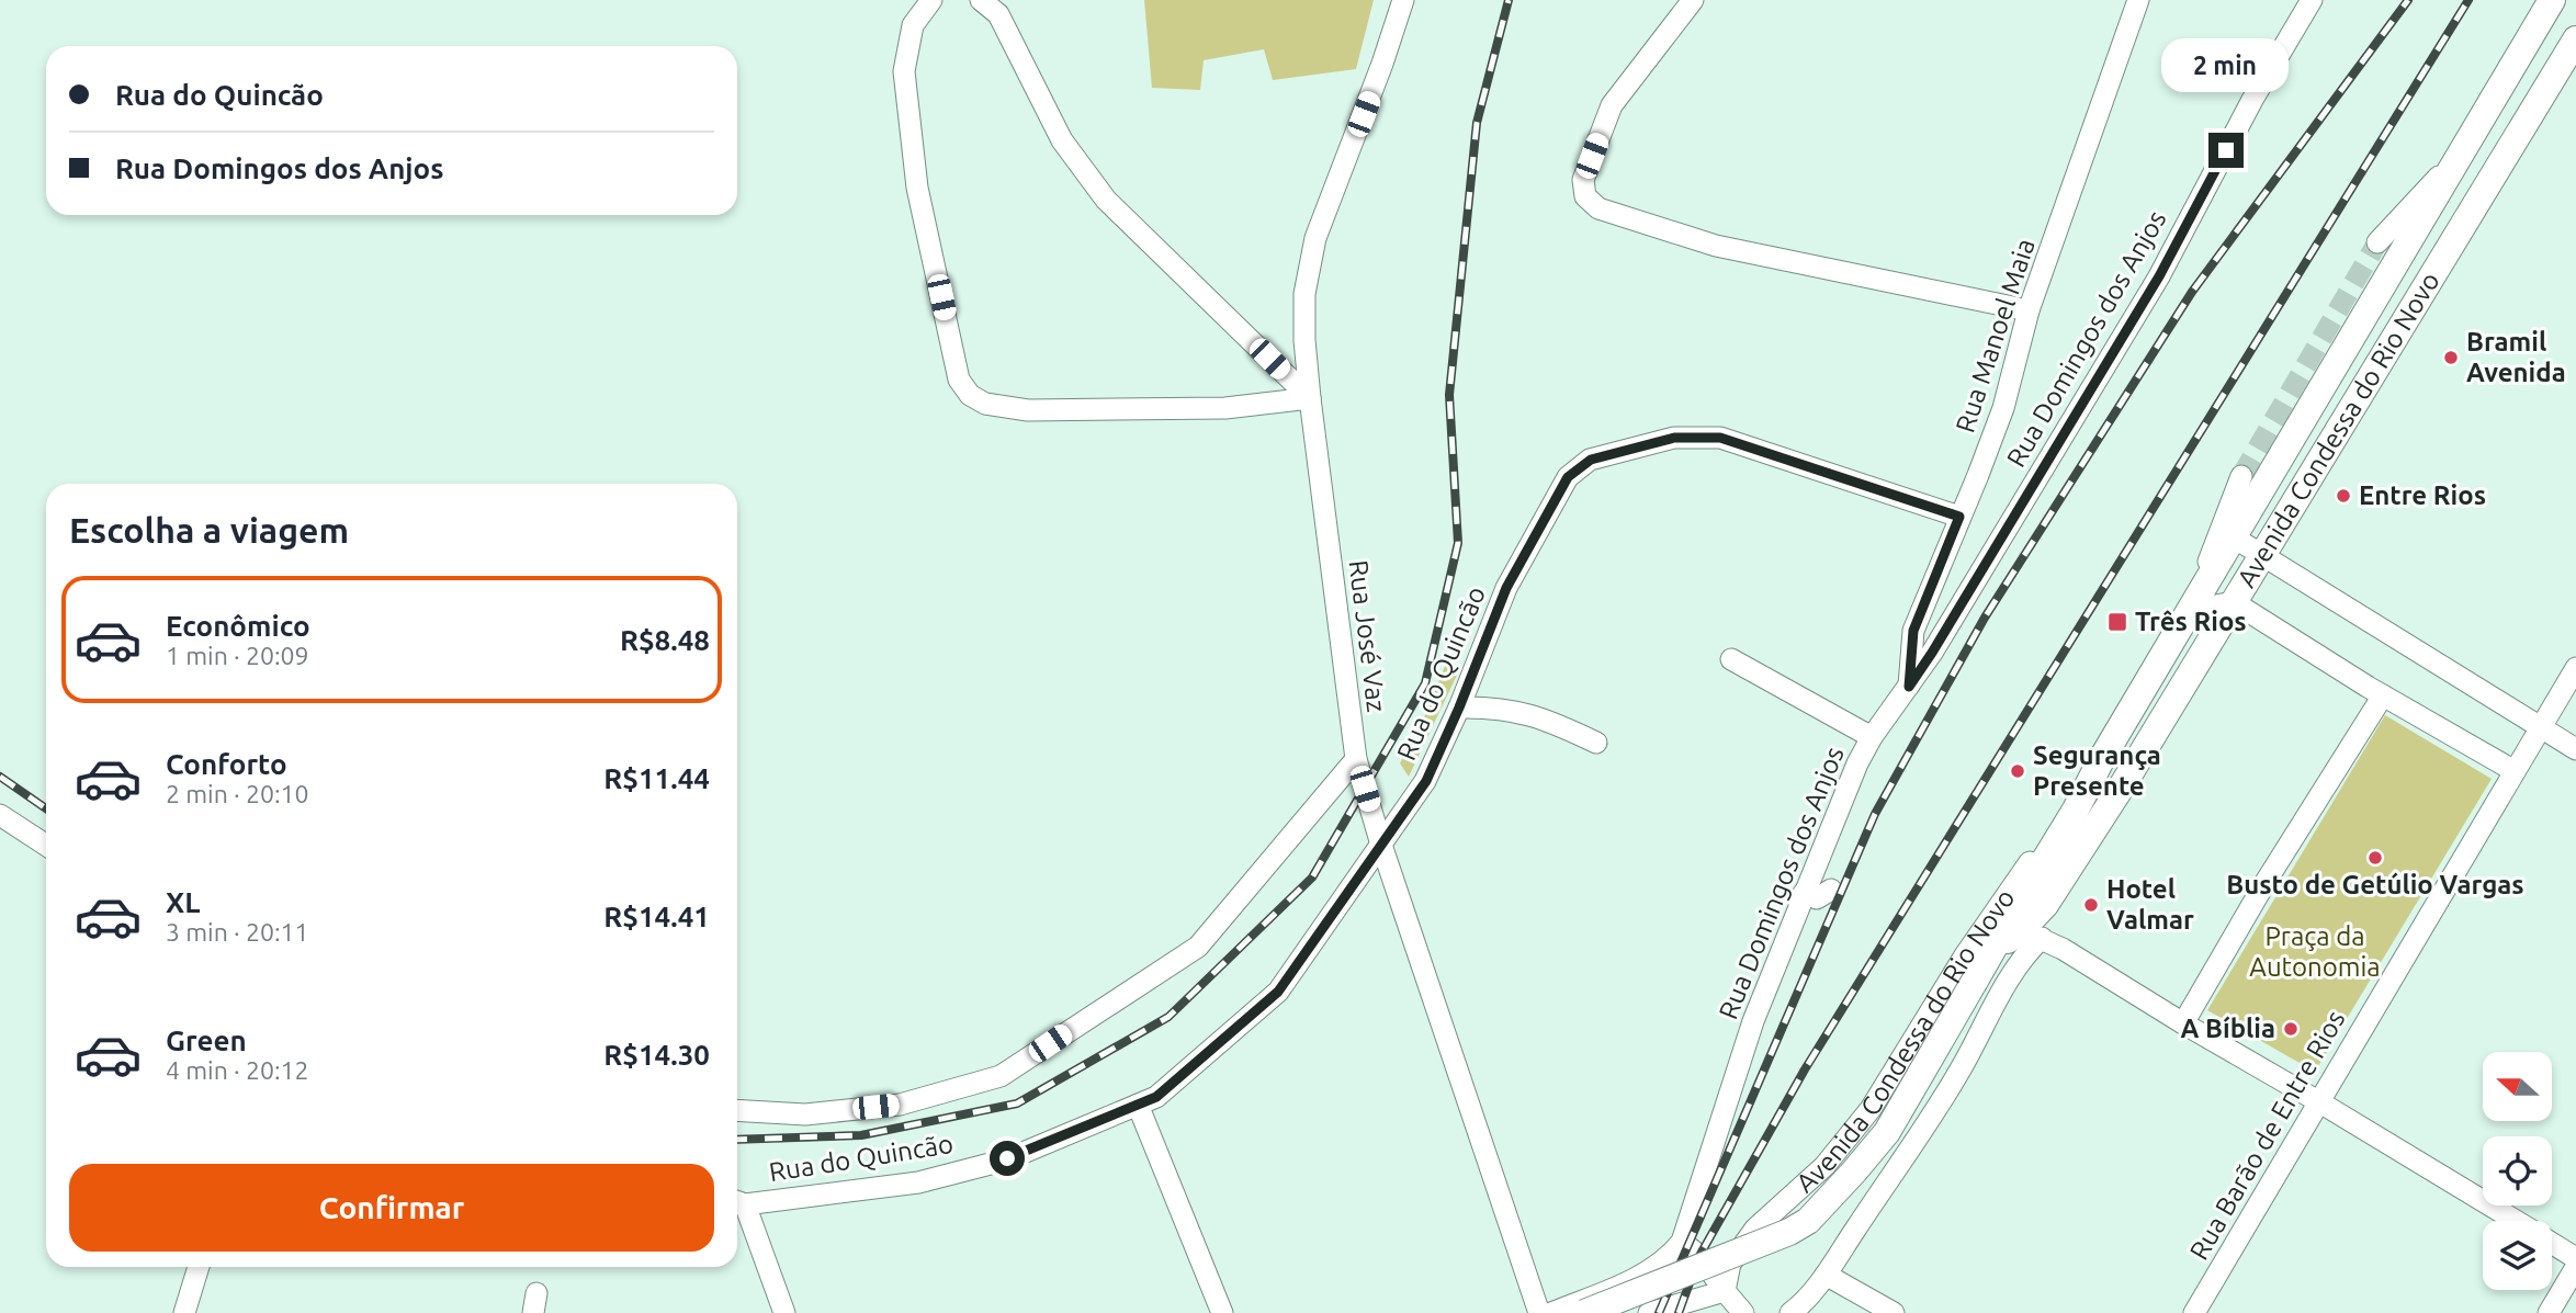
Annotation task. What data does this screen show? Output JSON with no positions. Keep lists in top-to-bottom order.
{
  "streets": {
    "main road": ["Avenida Condessa do Rio Novo"],
    "street": [
      "Rua Manoel Maia",
      "Rua Domingos dos Anjos",
      "Rua José Vaz",
      "Rua do Quincão",
      "Rua Barão de Entre Rios"
    ]
  },
  "crossings": [
    ["Rua Manoel Maia", "Rua Domingos dos Anjos"],
    ["Rua Manoel Maia", "Rua do Quincão"],
    ["Rua José Vaz", "Rua do Quincão"]
  ],
  "parks": ["Praça da Autonomia"],
  "places": {
    "other": [
      "Bramil Avenida",
      "Entre Rios",
      "Segurança Presente",
      "Busto de Getúlio Vargas",
      "Hotel Valmar",
      "A Bíblia"
    ],
    "transit": ["Três Rios"]
  },
  "north": "left",
  "page": {
    "bubble": "2 min",
    "banner": ["Rua do Quincão", "Rua Domingos dos Anjos"],
    "heading": "Escolha a viagem",
    "list": [
      {
        "name": "Econômico",
        "note": "1 min · 20:09",
        "value": "R$8.48"
      },
      {
        "name": "Conforto",
        "note": "2 min · 20:10",
        "value": "R$11.44"
      },
      {
        "name": "XL",
        "note": "3 min · 20:11",
        "value": "R$14.41"
      },
      {
        "name": "Green",
        "note": "4 min · 20:12",
        "value": "R$14.30"
      }
    ],
    "buttons": "Confirmar"
  }
}
